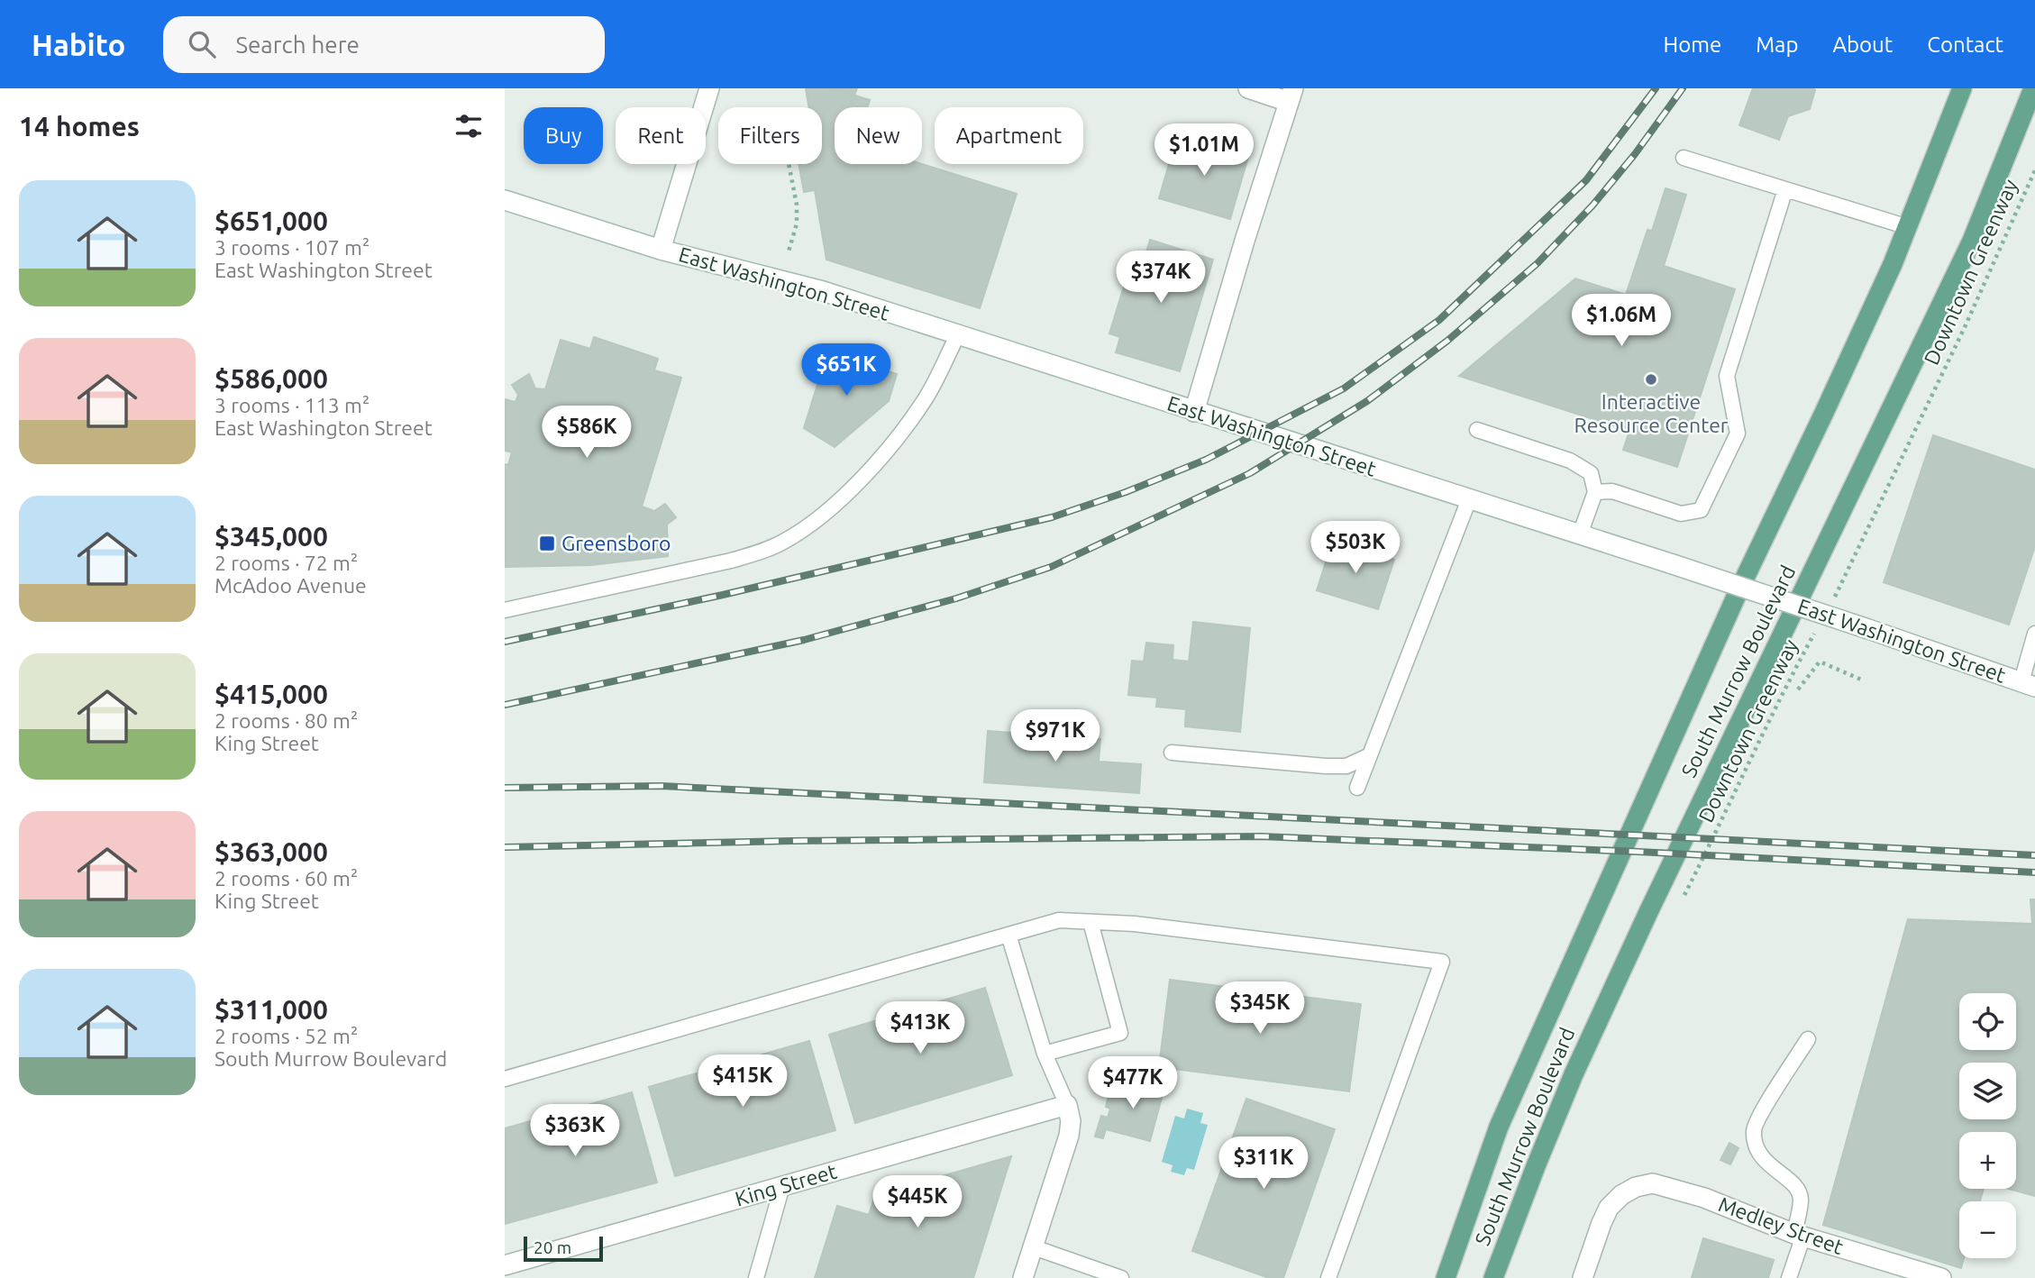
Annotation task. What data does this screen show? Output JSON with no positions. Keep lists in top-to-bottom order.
{
  "streets": {
    "main road": ["South Murrow Boulevard"],
    "street": ["East Washington Street", "King Street", "Medley Street"],
    "path": ["Downtown Greenway"]
  },
  "places": {
    "other": ["Interactive Resource Center"],
    "transit": ["Greensboro"]
  },
  "scale_bar": "20 m",
  "page": {
    "header": "Habito",
    "search": "Search here",
    "nav": [
      "Home",
      "Map",
      "About",
      "Contact"
    ],
    "heading": "14 homes",
    "chip": [
      "Buy",
      "Rent",
      "Filters",
      "New",
      "Apartment"
    ],
    "price": [
      "$1.01M",
      "$374K",
      "$1.06M",
      "$651K",
      "$586K",
      "$503K",
      "$971K",
      "$345K",
      "$413K",
      "$415K",
      "$477K",
      "$363K",
      "$311K",
      "$445K"
    ],
    "list": [
      {
        "name": "$651,000",
        "note": "3 rooms · 107 m² · East Washington Street"
      },
      {
        "name": "$586,000",
        "note": "3 rooms · 113 m² · East Washington Street"
      },
      {
        "name": "$345,000",
        "note": "2 rooms · 72 m² · McAdoo Avenue"
      },
      {
        "name": "$415,000",
        "note": "2 rooms · 80 m² · King Street"
      },
      {
        "name": "$363,000",
        "note": "2 rooms · 60 m² · King Street"
      },
      {
        "name": "$311,000",
        "note": "2 rooms · 52 m² · South Murrow Boulevard"
      }
    ],
    "map_buttons": ["+", "−"],
    "scale": "20 m"
  }
}
